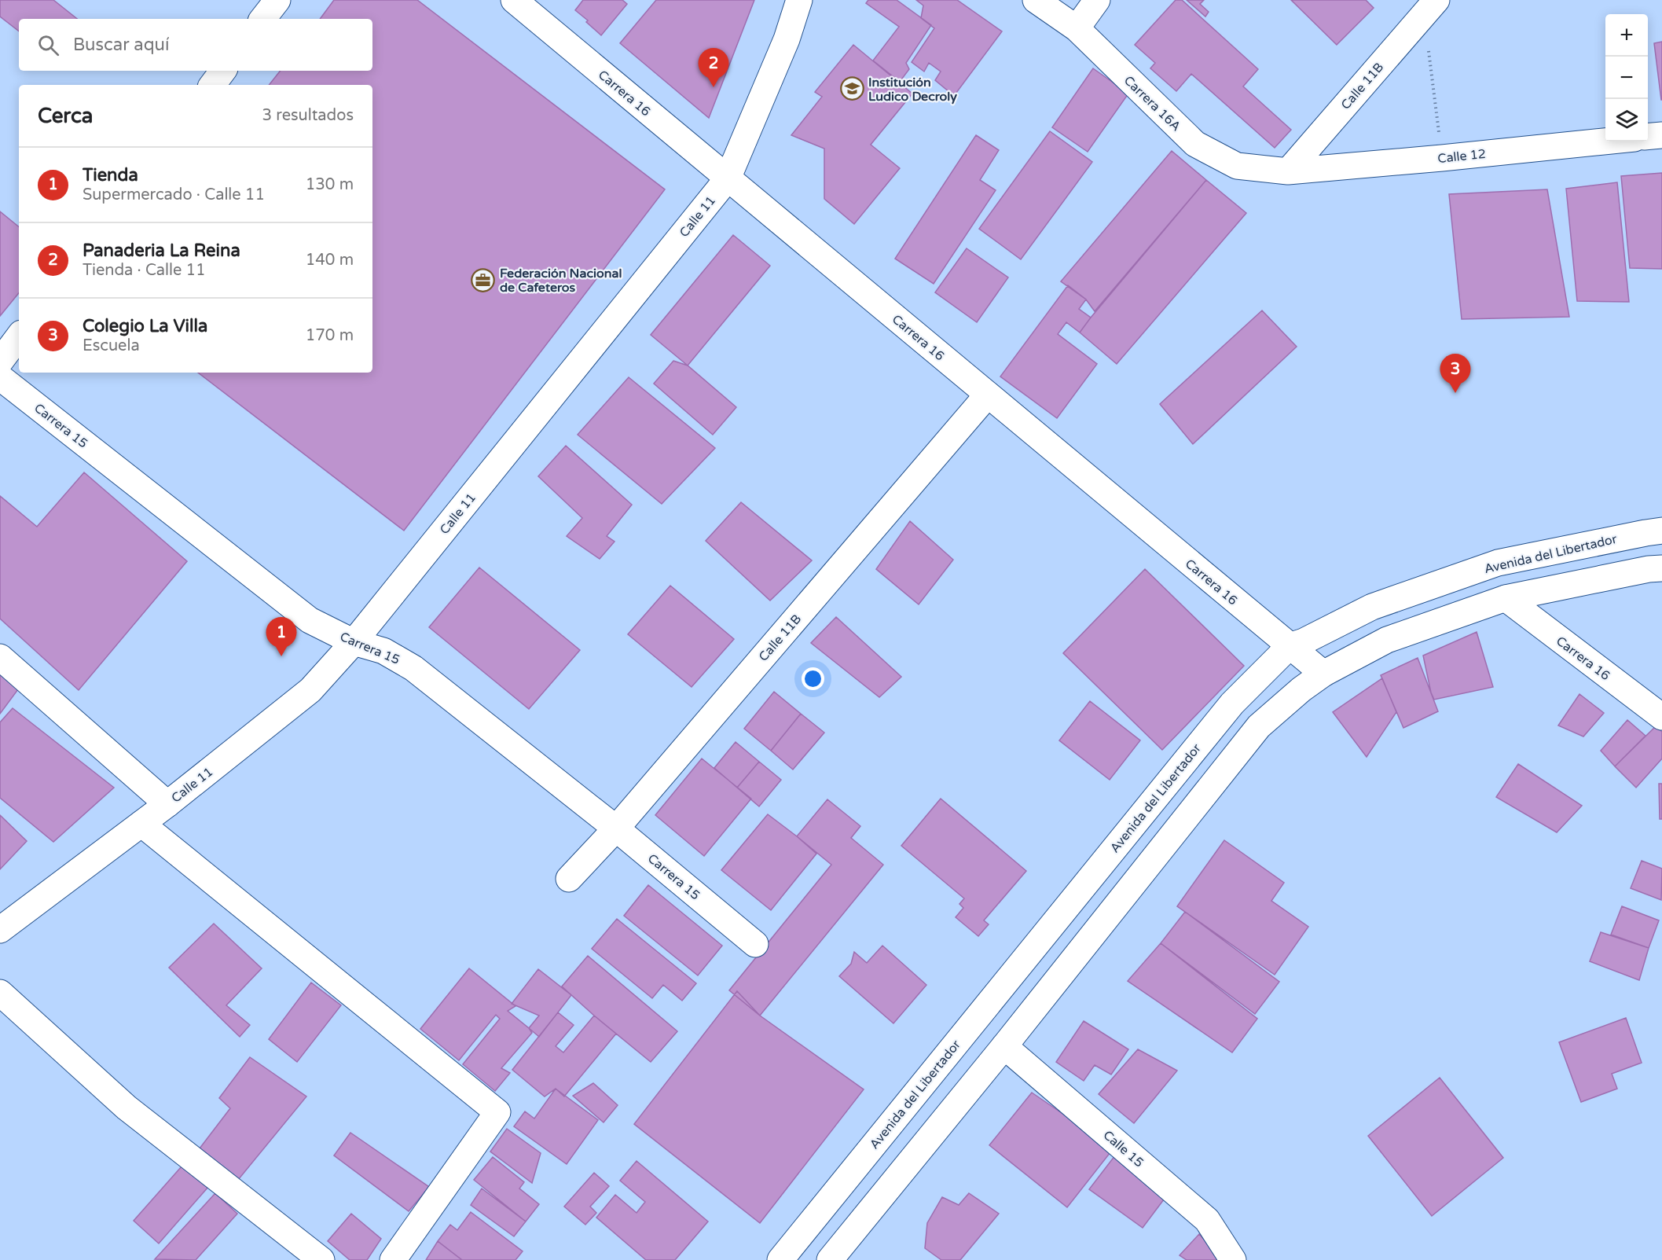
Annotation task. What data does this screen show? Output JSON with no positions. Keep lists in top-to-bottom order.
{
  "streets": {
    "street": [
      "Calle 11B",
      "Carrera 16",
      "Carrera 16A",
      "Calle 12",
      "Calle 11",
      "Carrera 15",
      "Avenida del Libertador",
      "Calle 15"
    ]
  },
  "crossings": [
    ["Calle 11B", "Carrera 16"],
    ["Calle 11B", "Carrera 16A"],
    ["Calle 11B", "Calle 12"],
    ["Calle 11B", "Carrera 15"],
    ["Carrera 16", "Calle 11"],
    ["Carrera 16", "Avenida del Libertador"],
    ["Carrera 16A", "Calle 12"],
    ["Calle 11", "Carrera 15"]
  ],
  "places": {
    "school or university": ["Institución Ludico Decroly"],
    "office": ["Federación Nacional de Cafeteros"]
  },
  "page": {
    "map_buttons": ["+", "−"],
    "search": "Buscar aquí",
    "pins": ["2", "3", "1"],
    "heading": ["Cerca", "3 resultados"],
    "list": [
      {
        "mark": "1",
        "name": "Tienda",
        "note": "Supermercado · Calle 11",
        "value": "130 m"
      },
      {
        "mark": "2",
        "name": "Panaderia La Reina",
        "note": "Tienda · Calle 11",
        "value": "140 m"
      },
      {
        "mark": "3",
        "name": "Colegio La Villa",
        "note": "Escuela",
        "value": "170 m"
      }
    ]
  }
}
